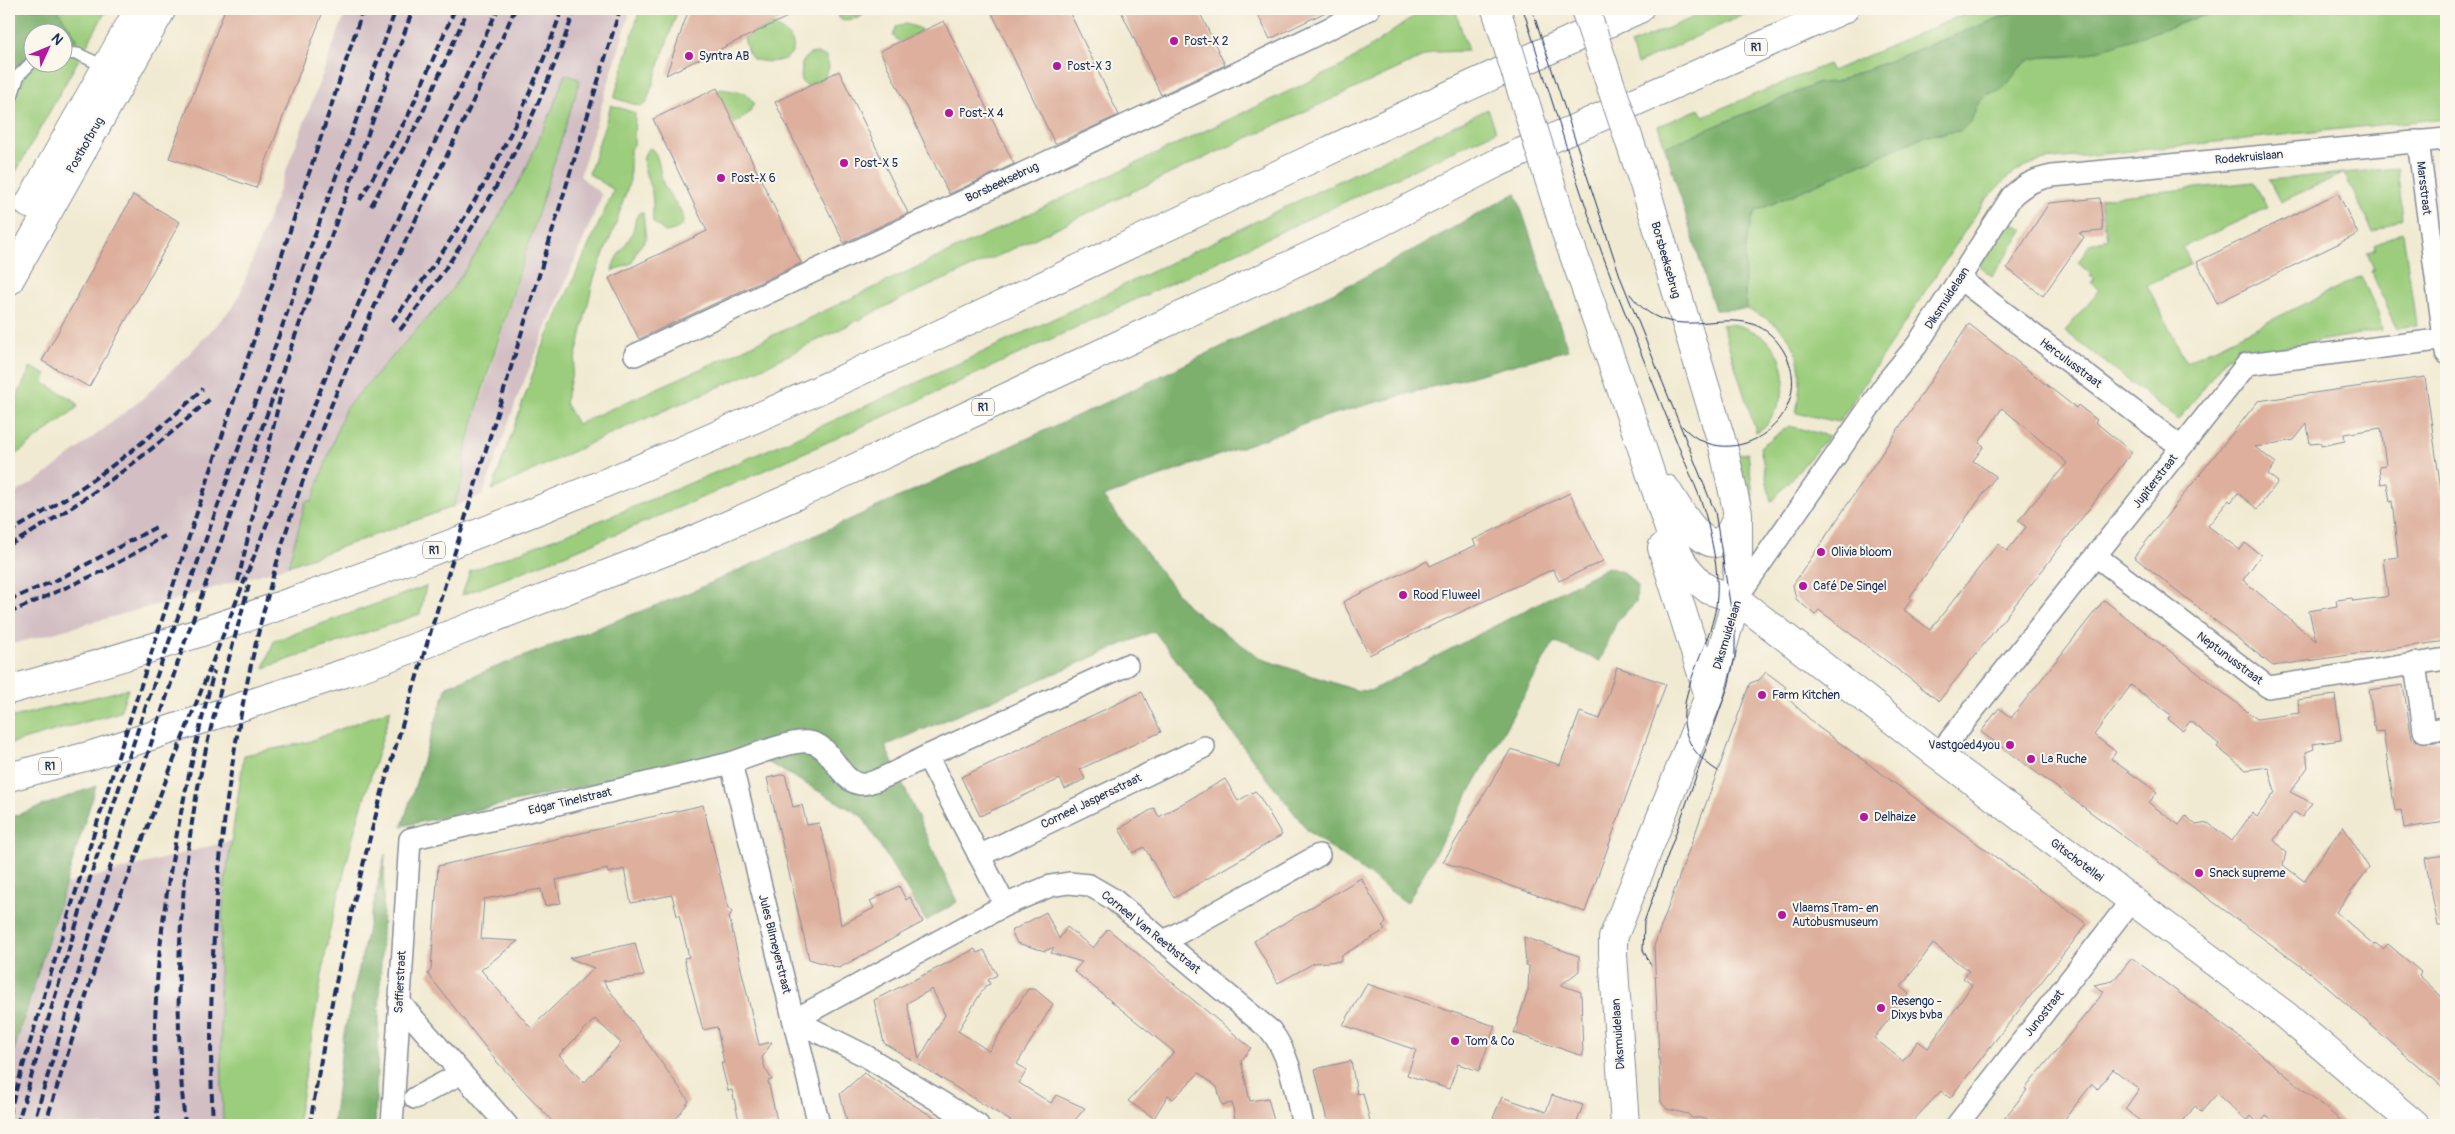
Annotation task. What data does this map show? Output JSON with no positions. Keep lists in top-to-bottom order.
{
  "streets": {
    "main road": [
      "R1",
      "Posthofbrug",
      "Borsbeeksebrug",
      "Diksmuidelaan",
      "Gitschotellei"
    ],
    "street": [
      "Rodekruislaan",
      "Marsstraat",
      "Herculusstraat",
      "Jupiterstraat",
      "Neptunusstraat",
      "Edgar Tinelstraat",
      "Corneel Jaspersstraat",
      "Corneel Van Reethstraat",
      "Jules Bilmeyerstraat",
      "Saffierstraat",
      "Junostraat"
    ]
  },
  "crossings": [
    ["Rodekruislaan", "Marsstraat"],
    ["Rodekruislaan", "Diksmuidelaan"],
    ["Borsbeeksebrug", "Diksmuidelaan"],
    ["Borsbeeksebrug", "Gitschotellei"],
    ["Marsstraat", "Jupiterstraat"],
    ["Diksmuidelaan", "Herculusstraat"],
    ["Diksmuidelaan", "Gitschotellei"],
    ["Herculusstraat", "Jupiterstraat"],
    ["Jupiterstraat", "Neptunusstraat"],
    ["Jupiterstraat", "Gitschotellei"],
    ["Edgar Tinelstraat", "Jules Bilmeyerstraat"],
    ["Edgar Tinelstraat", "Saffierstraat"],
    ["Gitschotellei", "Junostraat"],
    ["Corneel Van Reethstraat", "Jules Bilmeyerstraat"]
  ],
  "places": [
    "Post-X 2",
    "Syntra AB",
    "Post-X 3",
    "Post-X 4",
    "Post-X 5",
    "Post-X 6",
    "Olivia bloom",
    "Café De Singel",
    "Rood Fluweel",
    "Farm Kitchen",
    "Vastgoed4you",
    "La Ruche",
    "Delhaize",
    "Snack supreme",
    "Vlaams Tram- en Autobusmuseum",
    "Resengo - Dixys bvba",
    "Tom & Co"
  ],
  "north": "top right"
}
